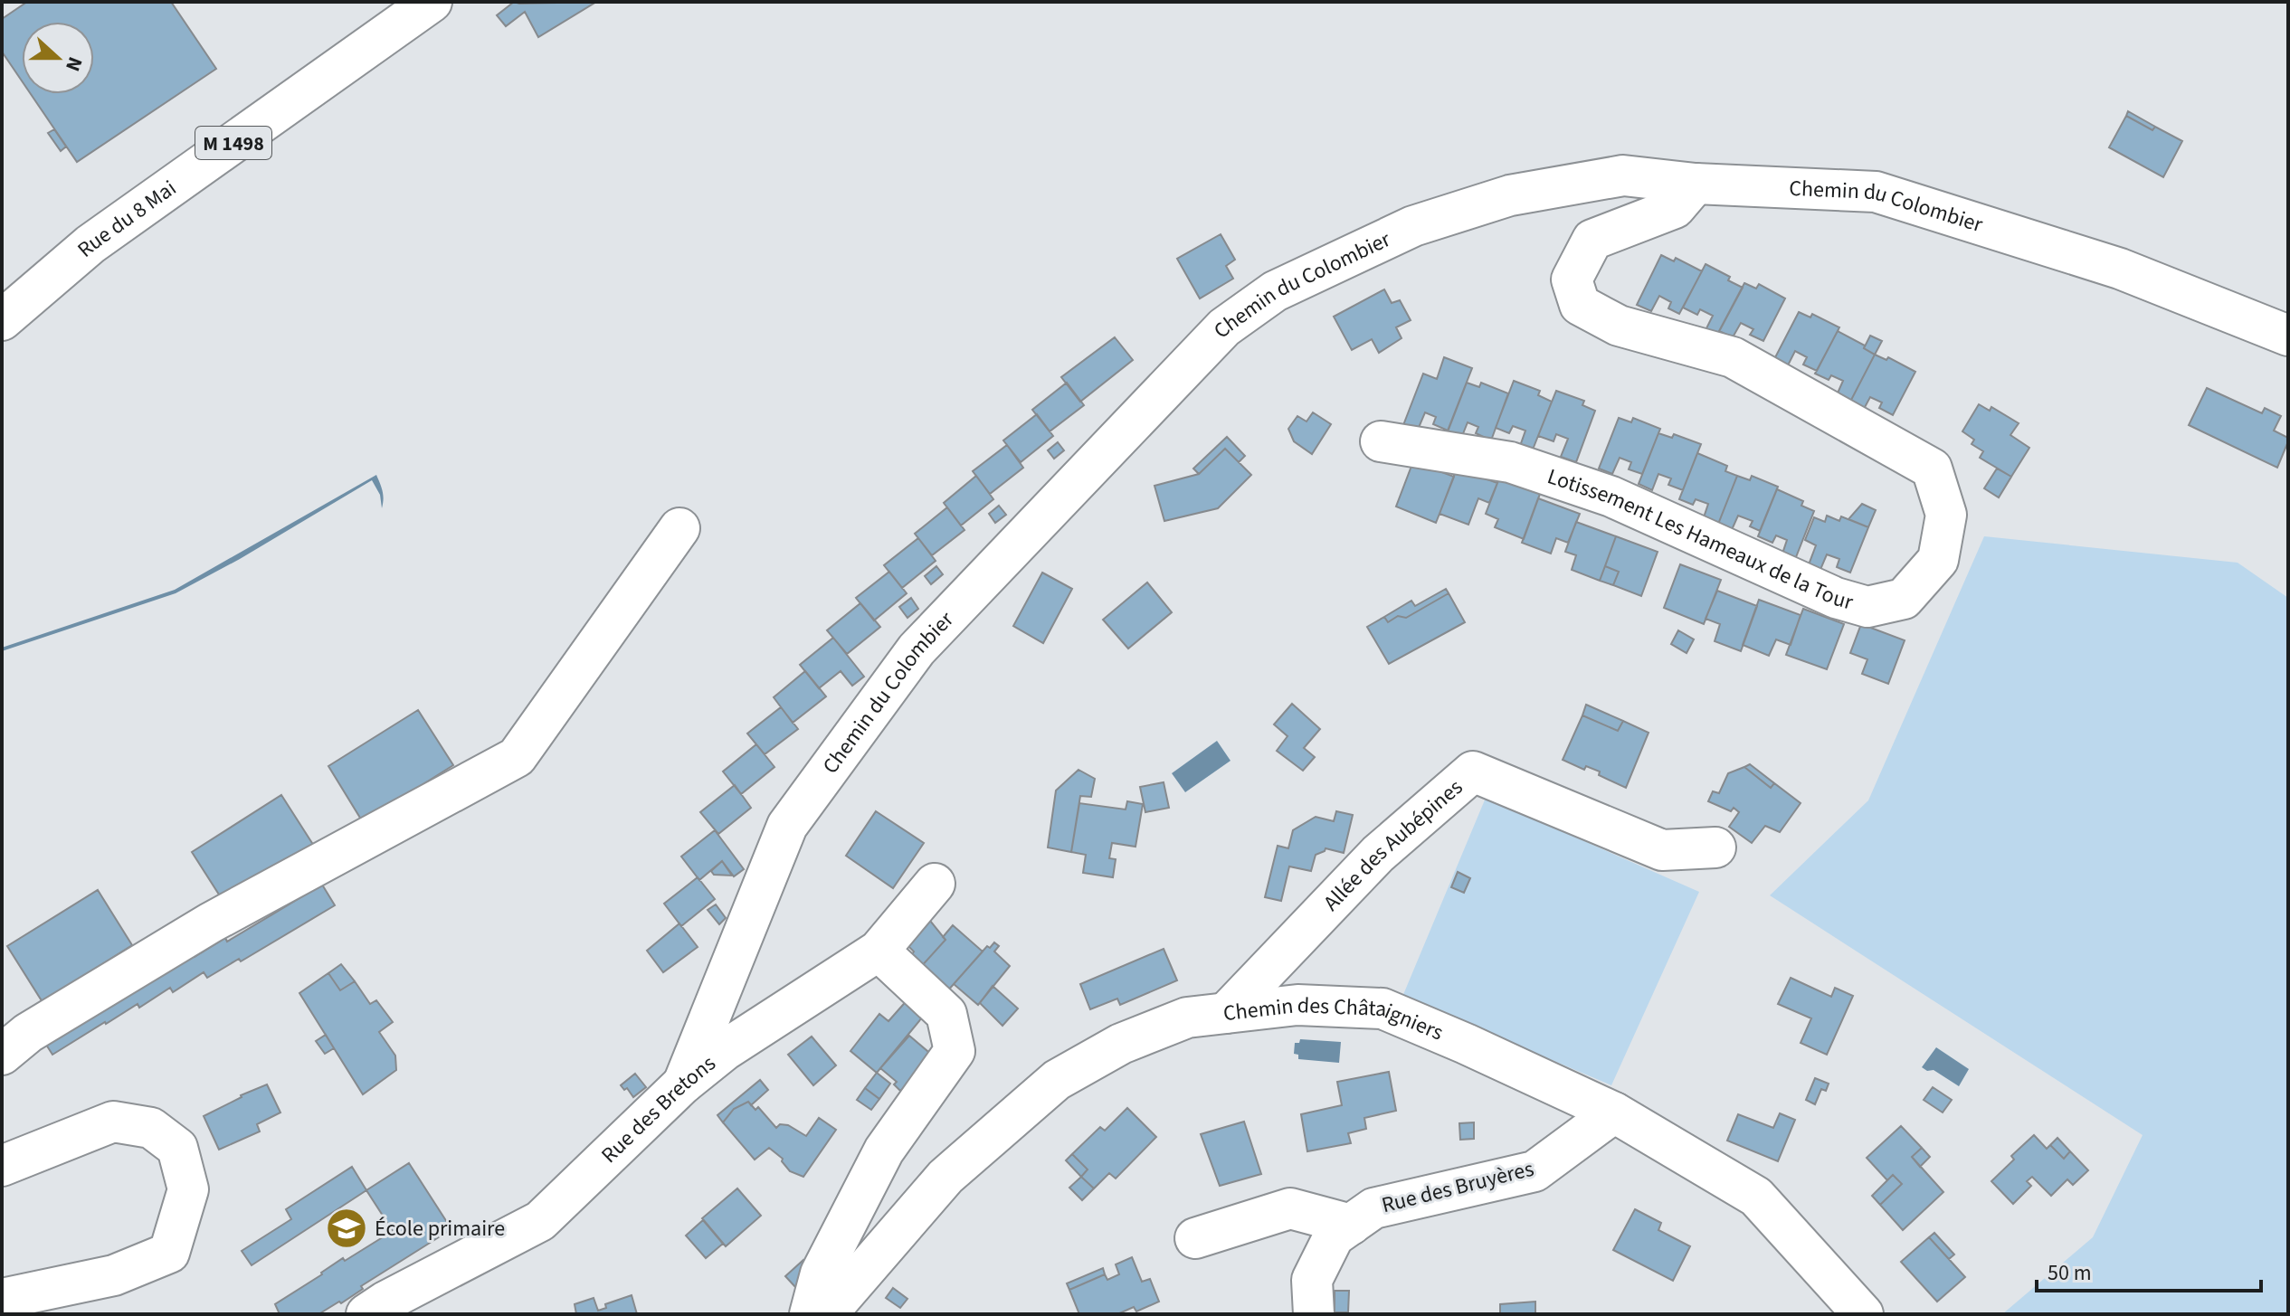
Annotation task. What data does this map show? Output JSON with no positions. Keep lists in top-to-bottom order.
{
  "streets": {
    "street": [
      "M 1498",
      "Chemin du Colombier",
      "Rue du 8 Mai",
      "Lotissement Les Hameaux de la Tour",
      "Allée des Aubépines",
      "Chemin des Châtaigniers",
      "Rue des Bretons",
      "Rue des Bruyères"
    ]
  },
  "crossings": [
    ["Chemin du Colombier", "Lotissement Les Hameaux de la Tour"],
    ["Chemin du Colombier", "Rue des Bretons"],
    ["Allée des Aubépines", "Chemin des Châtaigniers"],
    ["Chemin des Châtaigniers", "Rue des Bruyères"]
  ],
  "places": {
    "school or university": ["École primaire"]
  },
  "scale_bar": "50 m",
  "north": "right"
}
